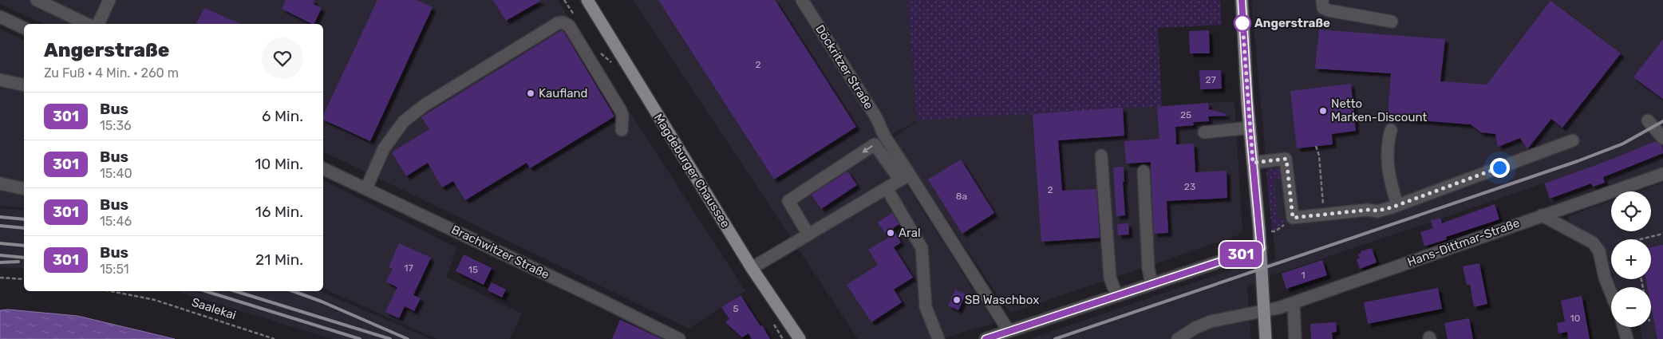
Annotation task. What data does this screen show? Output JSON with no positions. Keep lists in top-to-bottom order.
{
  "streets": {
    "main road": ["Magdeburger Chaussee"],
    "street": ["Döckritzer Straße", "Hans-Dittmar-Straße", "Brachwitzer Straße"],
    "path": ["Saalekai"]
  },
  "places": [
    "Angerstraße",
    "Kaufland",
    "Netto Marken-Discount",
    "Aral",
    "SB Waschbox"
  ],
  "lines": ["bus line 301"],
  "house_numbers": [
    "2",
    "27",
    "25",
    "23",
    "2",
    "8a",
    "17",
    "15",
    "1",
    "5",
    "10"
  ],
  "page": {
    "on_map": "301",
    "heading": ["Angerstraße", "Zu Fuß · 4 Min. · 260 m"],
    "list": [
      {
        "mark": "301",
        "name": "Bus",
        "note": "15:36",
        "value": "6 Min."
      },
      {
        "mark": "301",
        "name": "Bus",
        "note": "15:40",
        "value": "10 Min."
      },
      {
        "mark": "301",
        "name": "Bus",
        "note": "15:46",
        "value": "16 Min."
      },
      {
        "mark": "301",
        "name": "Bus",
        "note": "15:51",
        "value": "21 Min."
      }
    ],
    "map_buttons": ["+", "−"]
  }
}
